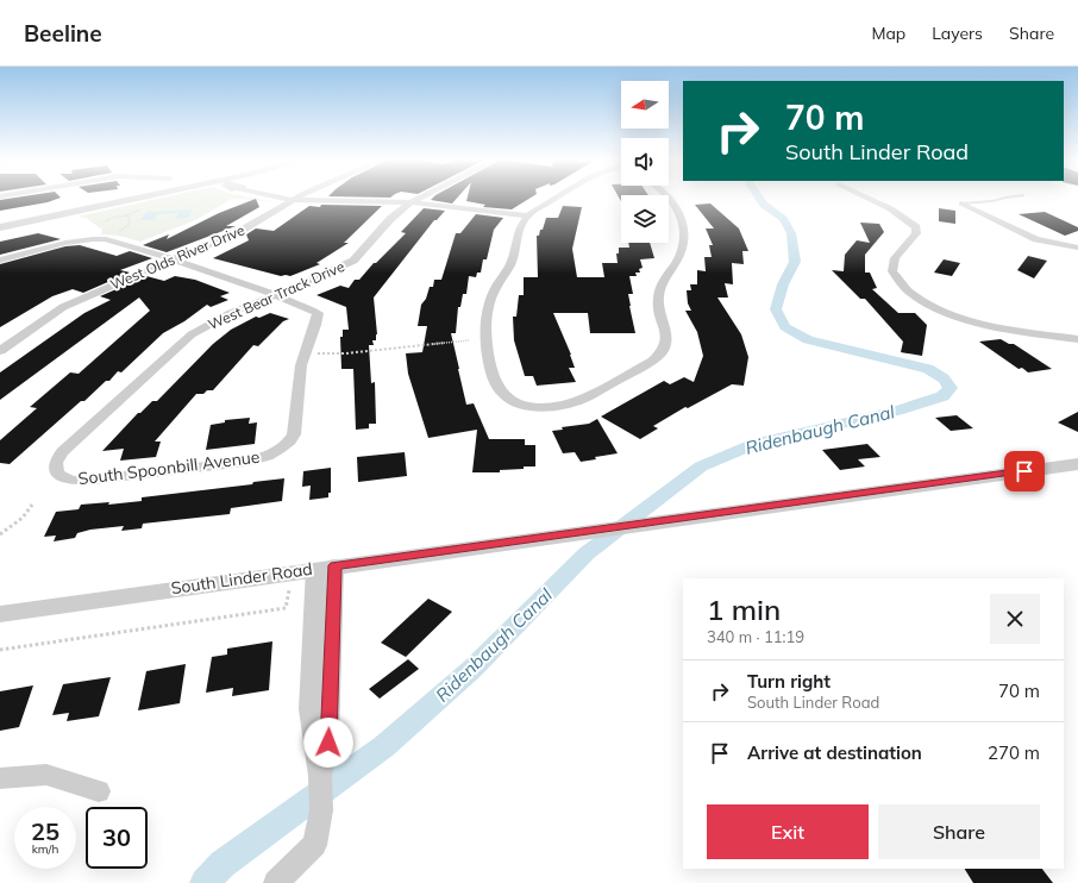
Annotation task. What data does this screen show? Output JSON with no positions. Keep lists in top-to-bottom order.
{
  "streets": {
    "street": [
      "West Olds River Drive",
      "West Bear Track Drive",
      "South Spoonbill Avenue",
      "South Linder Road"
    ]
  },
  "crossings": [
    ["West Bear Track Drive", "South Spoonbill Avenue"]
  ],
  "water": ["Ridenbaugh Canal"],
  "north": "left",
  "page": {
    "header": "Beeline",
    "nav": ["Map", "Layers", "Share"],
    "turn": ["70 m", "South Linder Road"],
    "heading": ["1 min", "340 m · 11:19"],
    "list": [
      {
        "name": "Turn right",
        "note": "South Linder Road",
        "value": "70 m"
      },
      {
        "name": "Arrive at destination",
        "value": "270 m"
      }
    ],
    "buttons": ["Exit", "Share"],
    "speed": "25 km/h",
    "limit": "30"
  }
}
